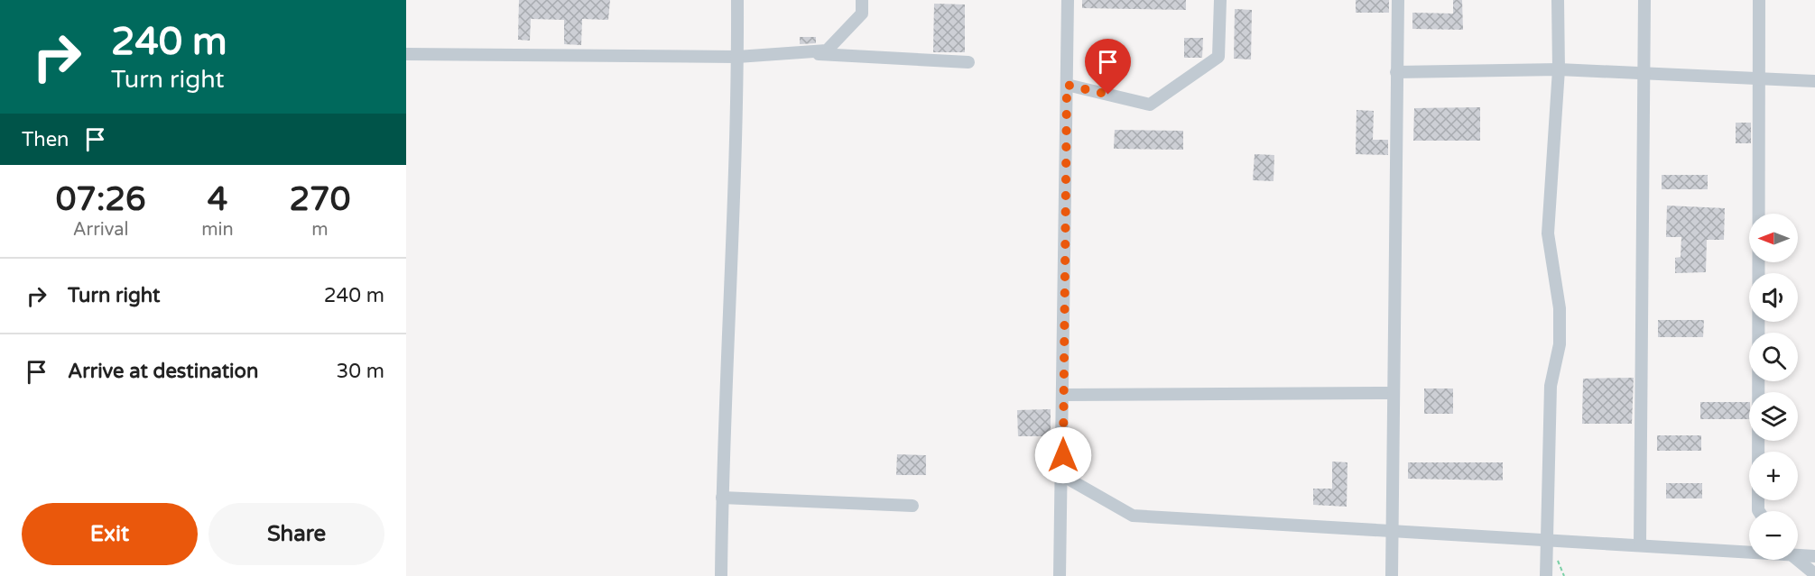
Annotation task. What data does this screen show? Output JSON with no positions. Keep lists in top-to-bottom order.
{
  "north": "left",
  "page": {
    "turn": ["240 m", "Turn right"],
    "then": "Then",
    "eta": [
      "07:26",
      "Arrival",
      "4",
      "min",
      "270",
      "m"
    ],
    "map_buttons": ["+", "−"],
    "list": [
      {
        "name": "Turn right",
        "value": "240 m"
      },
      {
        "name": "Arrive at destination",
        "value": "30 m"
      }
    ],
    "buttons": ["Exit", "Share"]
  }
}
